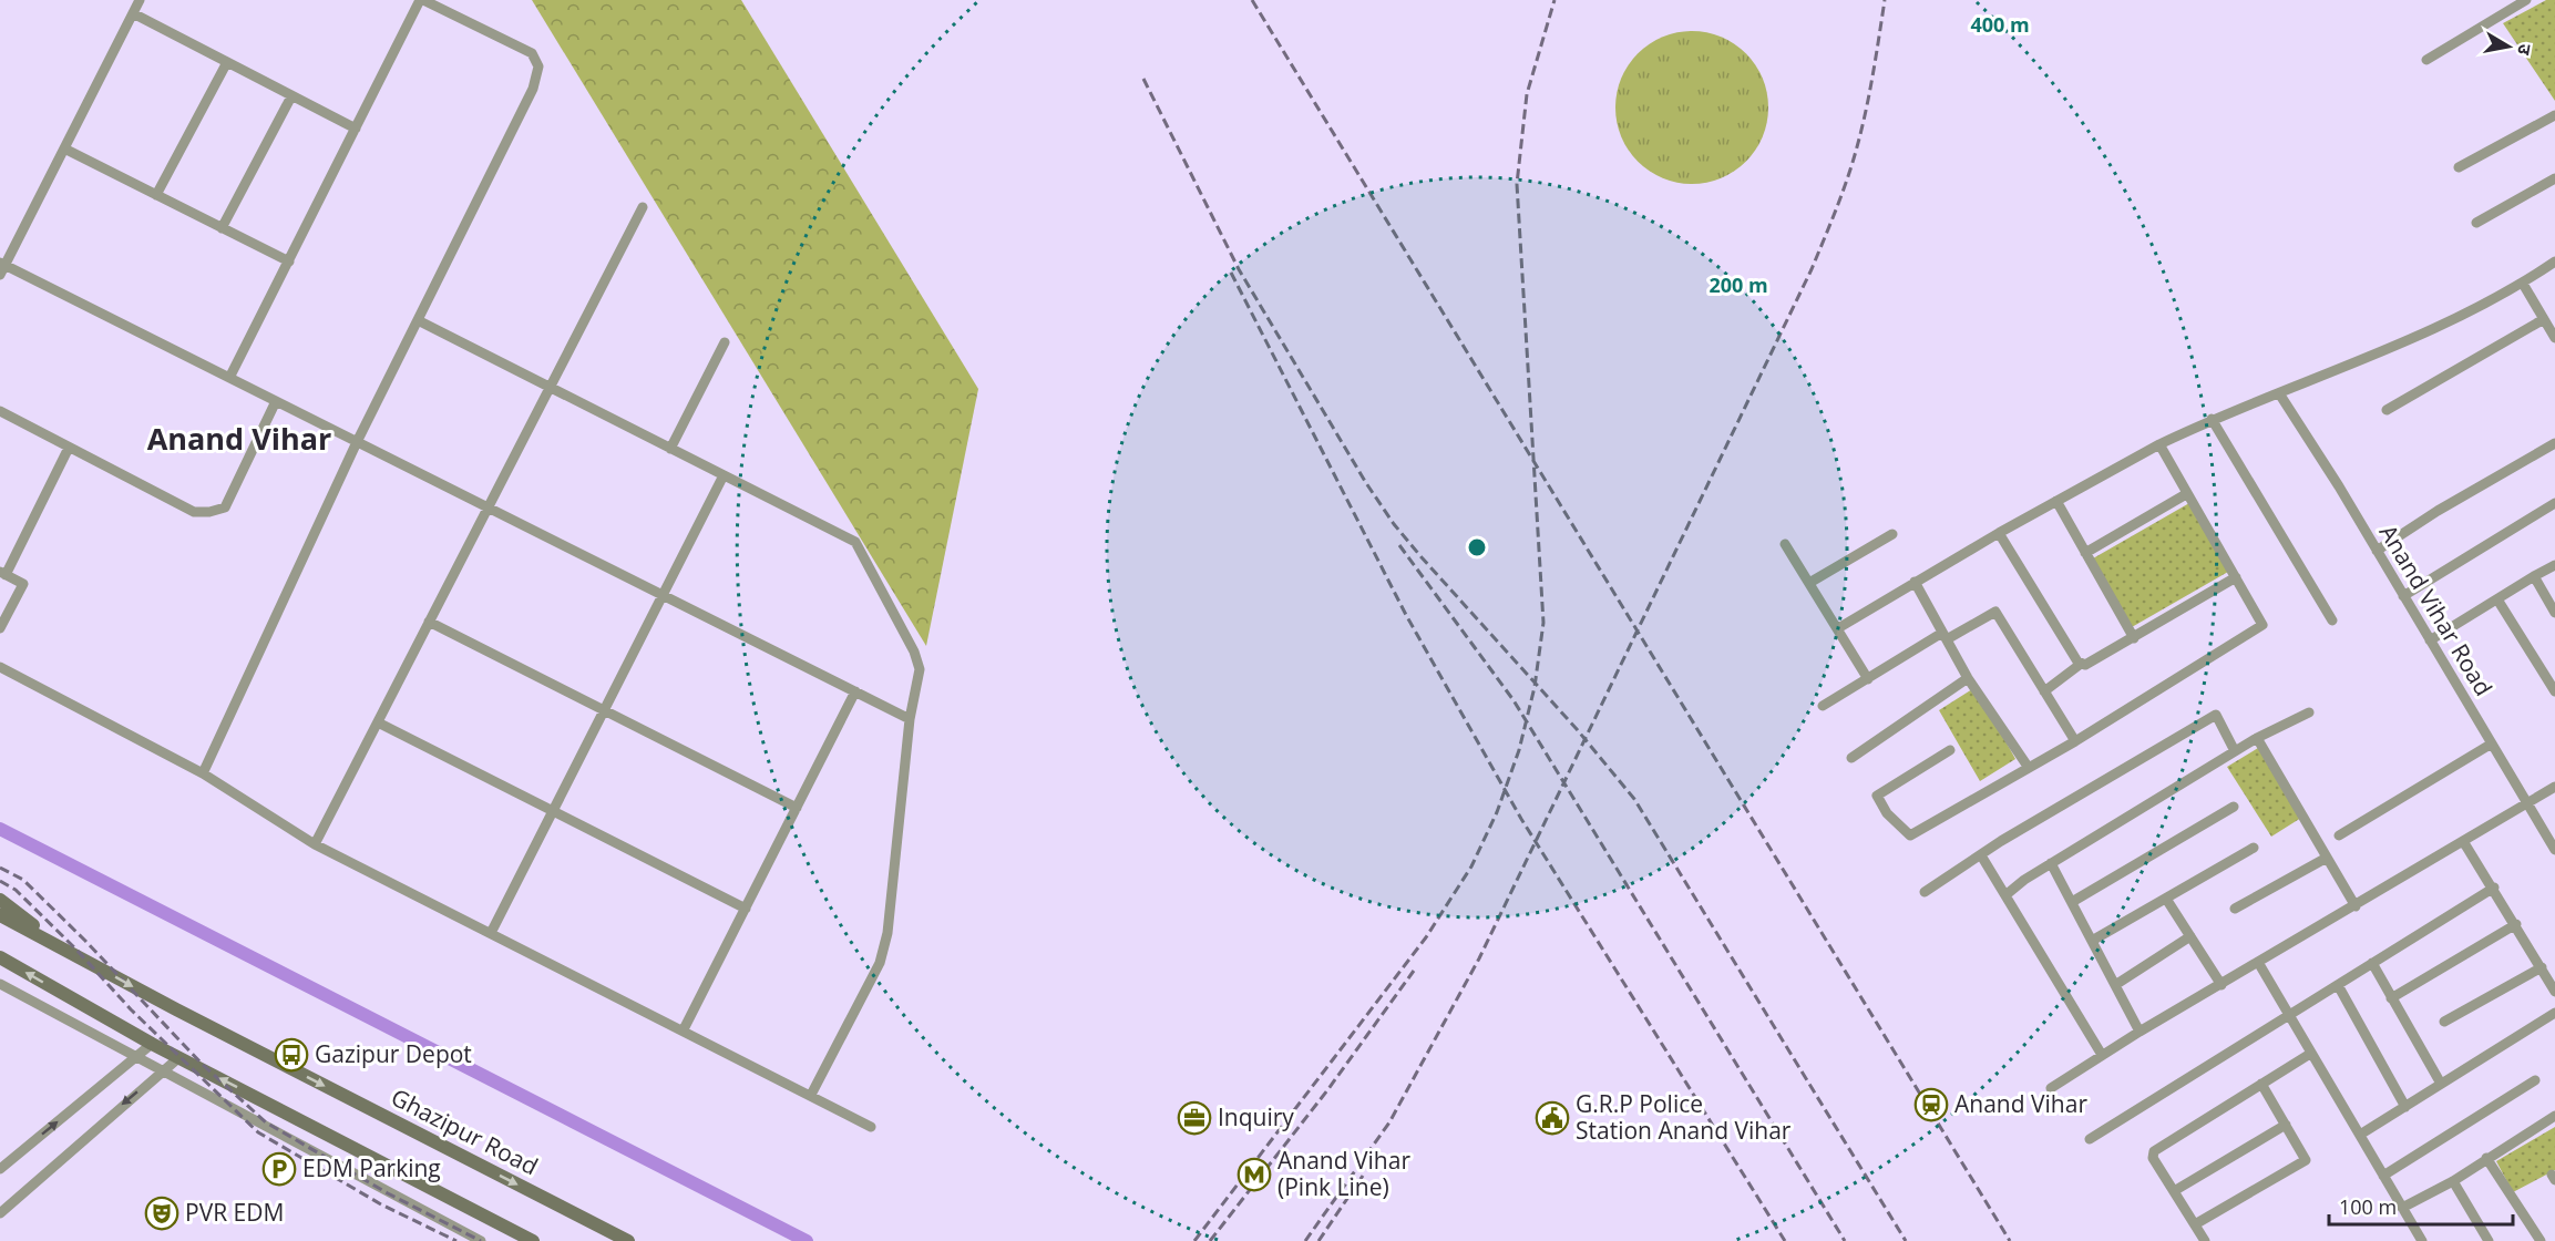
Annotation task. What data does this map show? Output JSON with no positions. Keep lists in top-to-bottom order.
{
  "streets": {
    "main road": ["Ghazipur Road"],
    "street": ["Anand Vihar Road"]
  },
  "districts": ["Anand Vihar"],
  "places": {
    "bus stop": ["Gazipur Depot"],
    "station": ["Anand Vihar"],
    "office": ["Inquiry"],
    "public building": ["G.R.P Police Station Anand Vihar"],
    "parking": ["EDM Parking"],
    "metro station": ["Anand Vihar (Pink Line)"],
    "theatre": ["PVR EDM"]
  },
  "scale_bar": "100 m",
  "north": "right",
  "rings": ["400 m", "200 m"]
}
